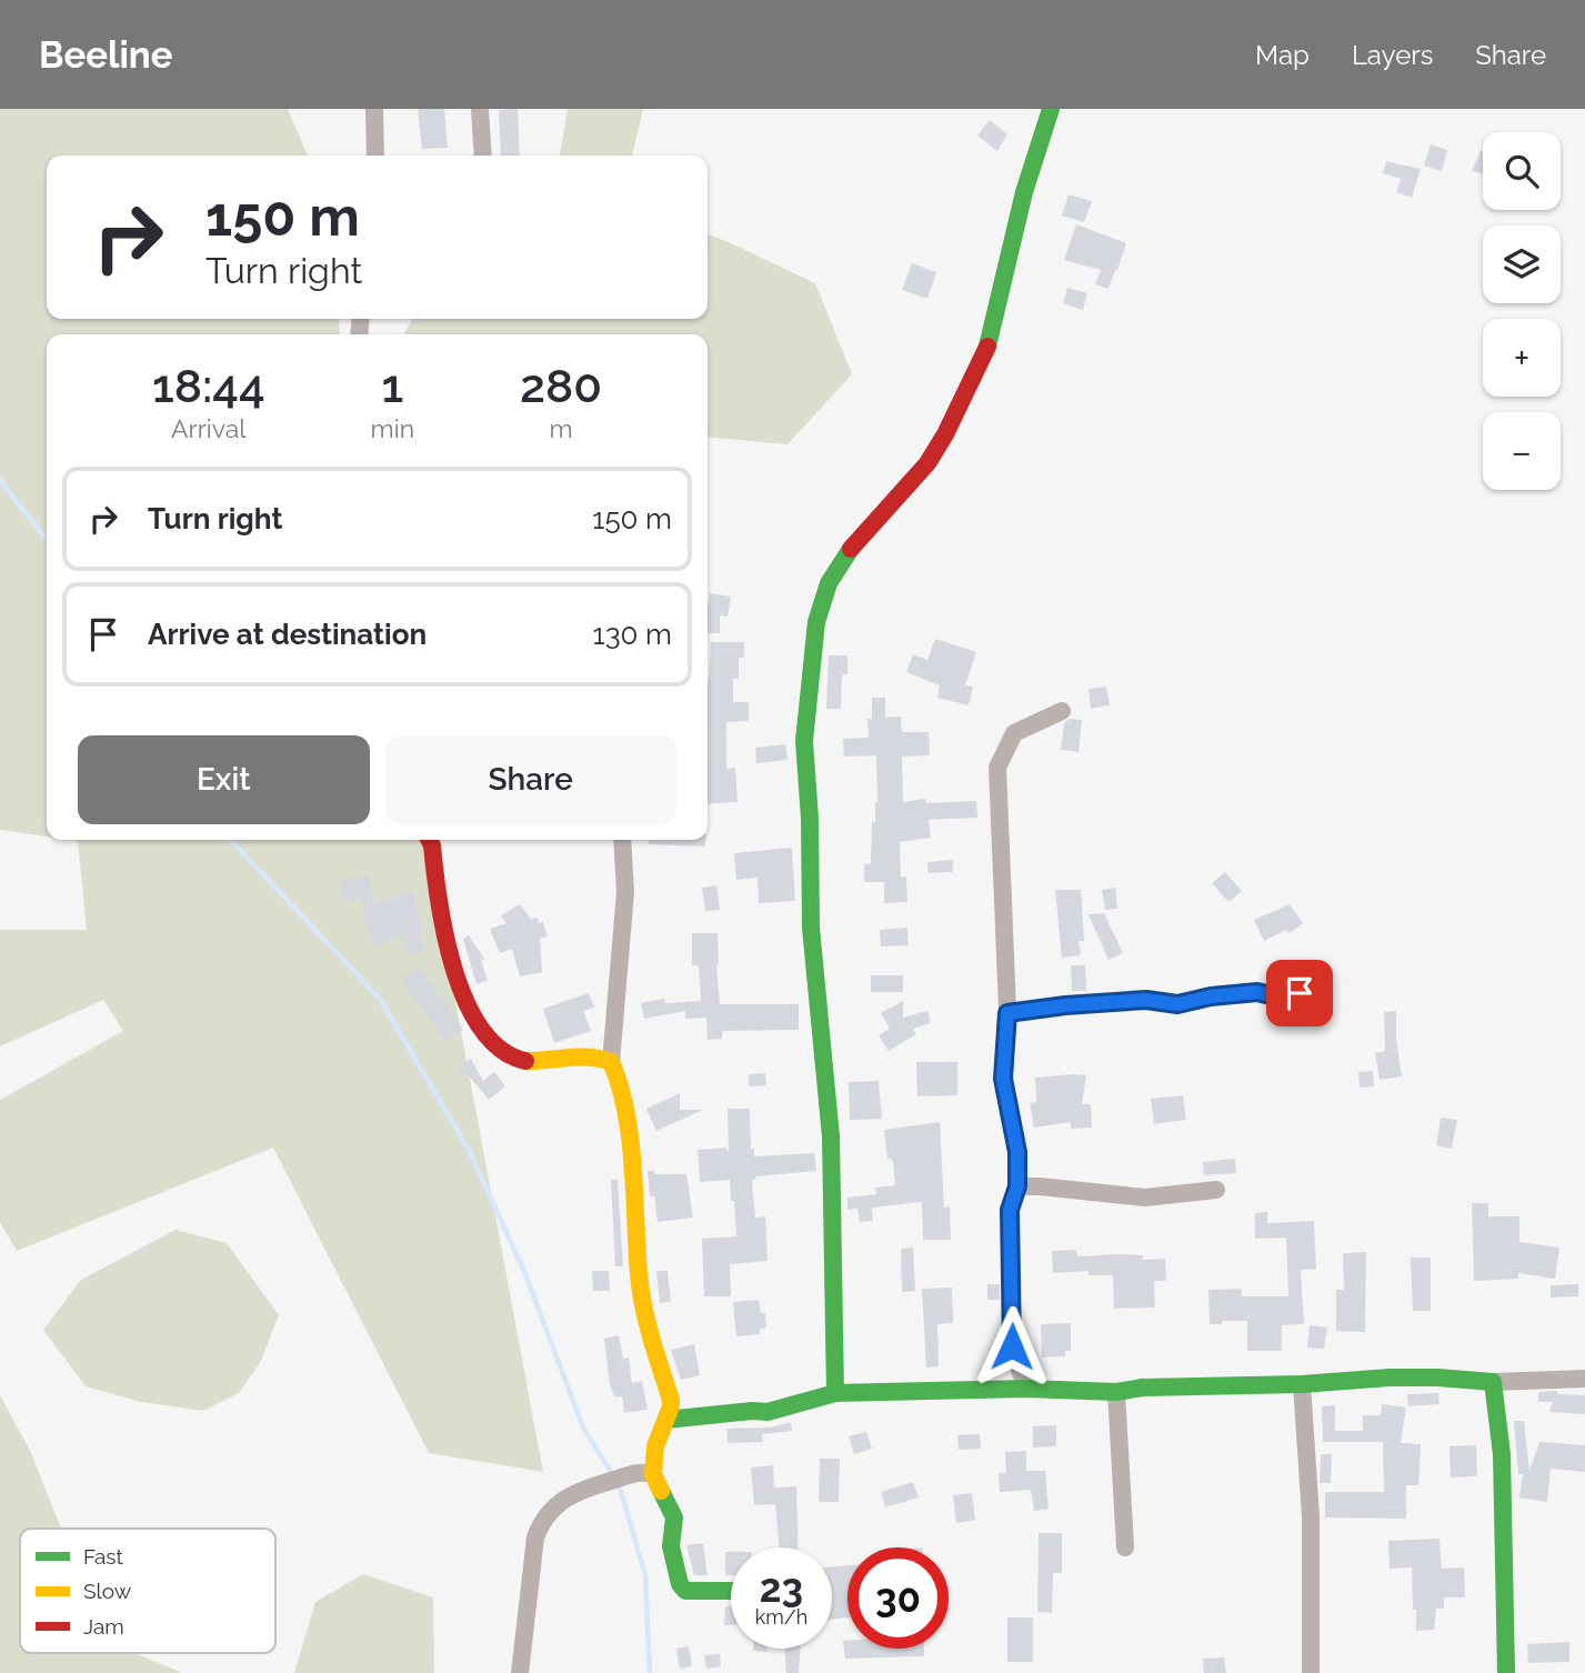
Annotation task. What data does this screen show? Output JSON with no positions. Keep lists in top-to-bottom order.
{
  "legend": ["Fast", "Slow", "Jam"],
  "page": {
    "header": "Beeline",
    "nav": ["Map", "Layers", "Share"],
    "map_buttons": ["+", "−"],
    "turn": ["150 m", "Turn right"],
    "eta": [
      "18:44",
      "Arrival",
      "1",
      "min",
      "280",
      "m"
    ],
    "list": [
      {
        "name": "Turn right",
        "value": "150 m"
      },
      {
        "name": "Arrive at destination",
        "value": "130 m"
      }
    ],
    "buttons": ["Exit", "Share"],
    "speed": "23 km/h",
    "limit": "30"
  }
}
